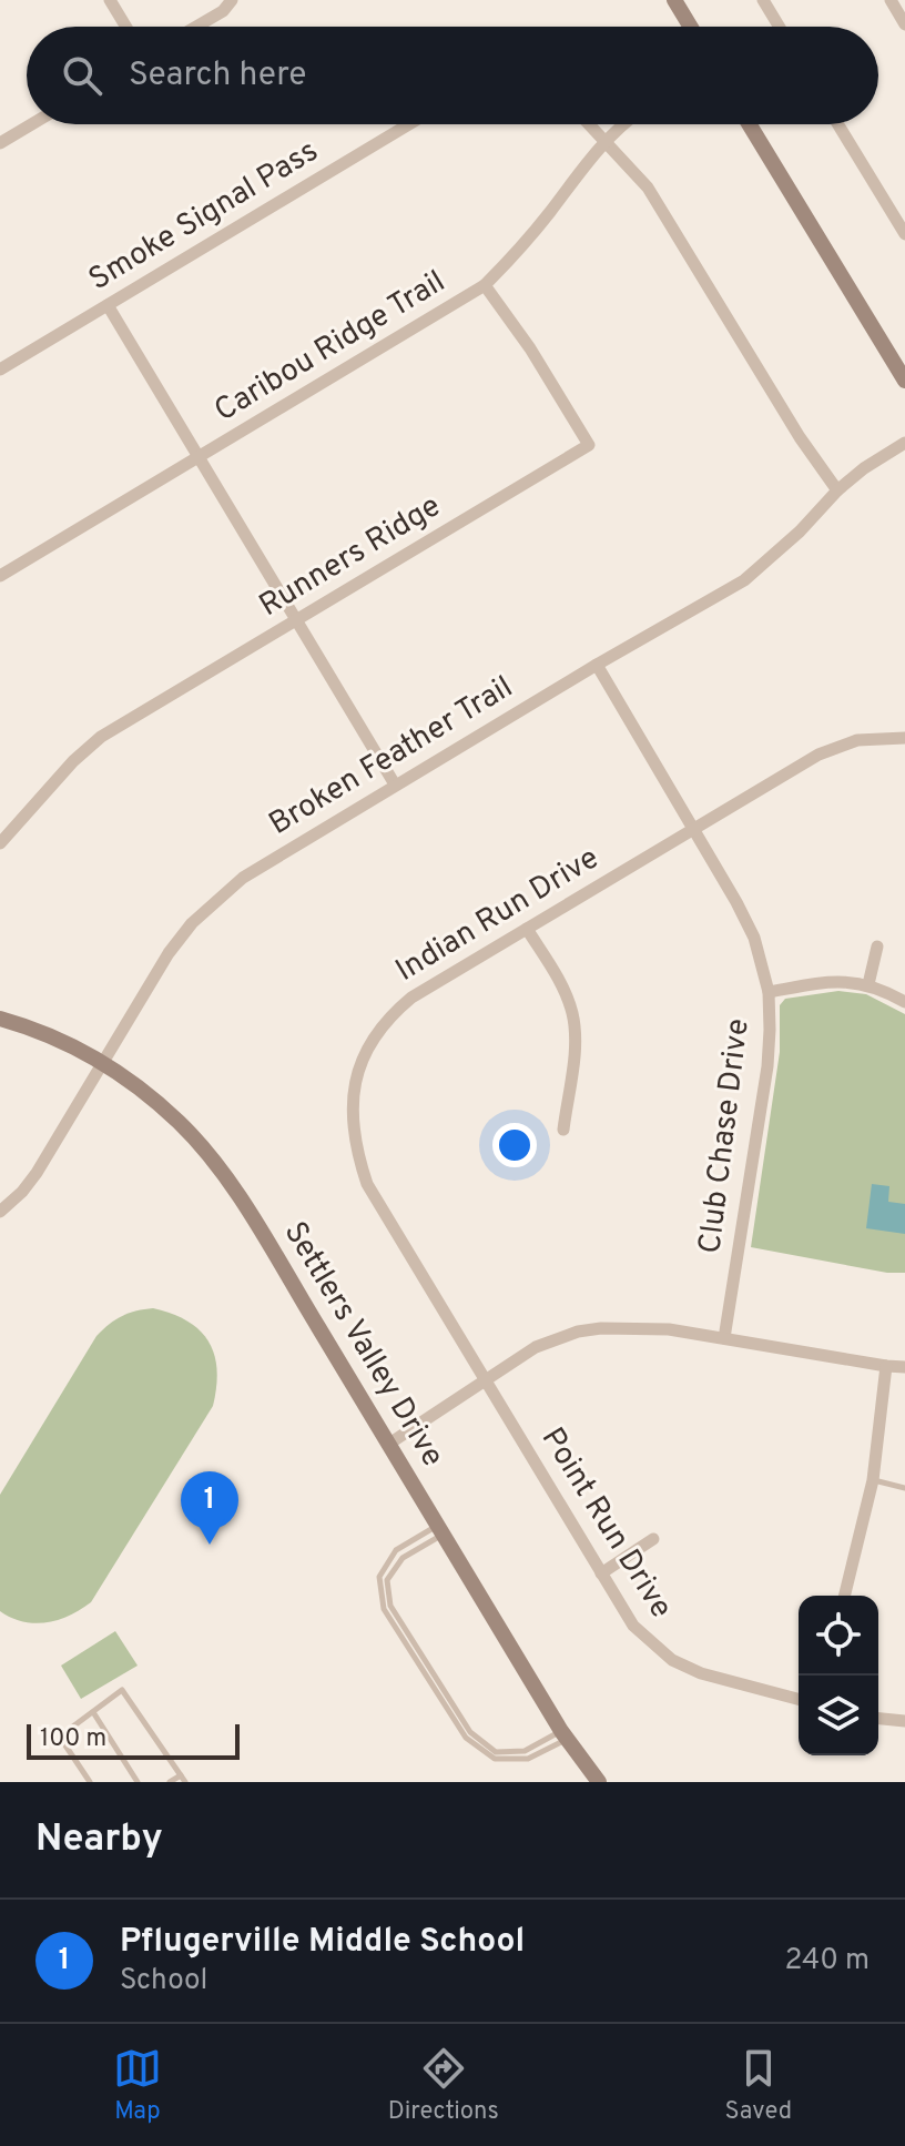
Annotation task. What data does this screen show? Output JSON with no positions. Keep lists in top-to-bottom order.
{
  "streets": {
    "street": [
      "Smoke Signal Pass",
      "Caribou Ridge Trail",
      "Runners Ridge",
      "Broken Feather Trail",
      "Indian Run Drive",
      "Club Chase Drive",
      "Settlers Valley Drive",
      "Point Run Drive"
    ]
  },
  "crossings": [
    ["Caribou Ridge Trail", "Runners Ridge"],
    ["Broken Feather Trail", "Club Chase Drive"],
    ["Broken Feather Trail", "Settlers Valley Drive"],
    ["Indian Run Drive", "Club Chase Drive"],
    ["Indian Run Drive", "Point Run Drive"]
  ],
  "scale_bar": "100 m",
  "page": {
    "search": "Search here",
    "pins": "1",
    "scale": "100 m",
    "heading": "Nearby",
    "list": [
      {
        "mark": "1",
        "name": "Pflugerville Middle School",
        "note": "School",
        "value": "240 m"
      }
    ],
    "nav": ["Map", "Directions", "Saved"]
  }
}
